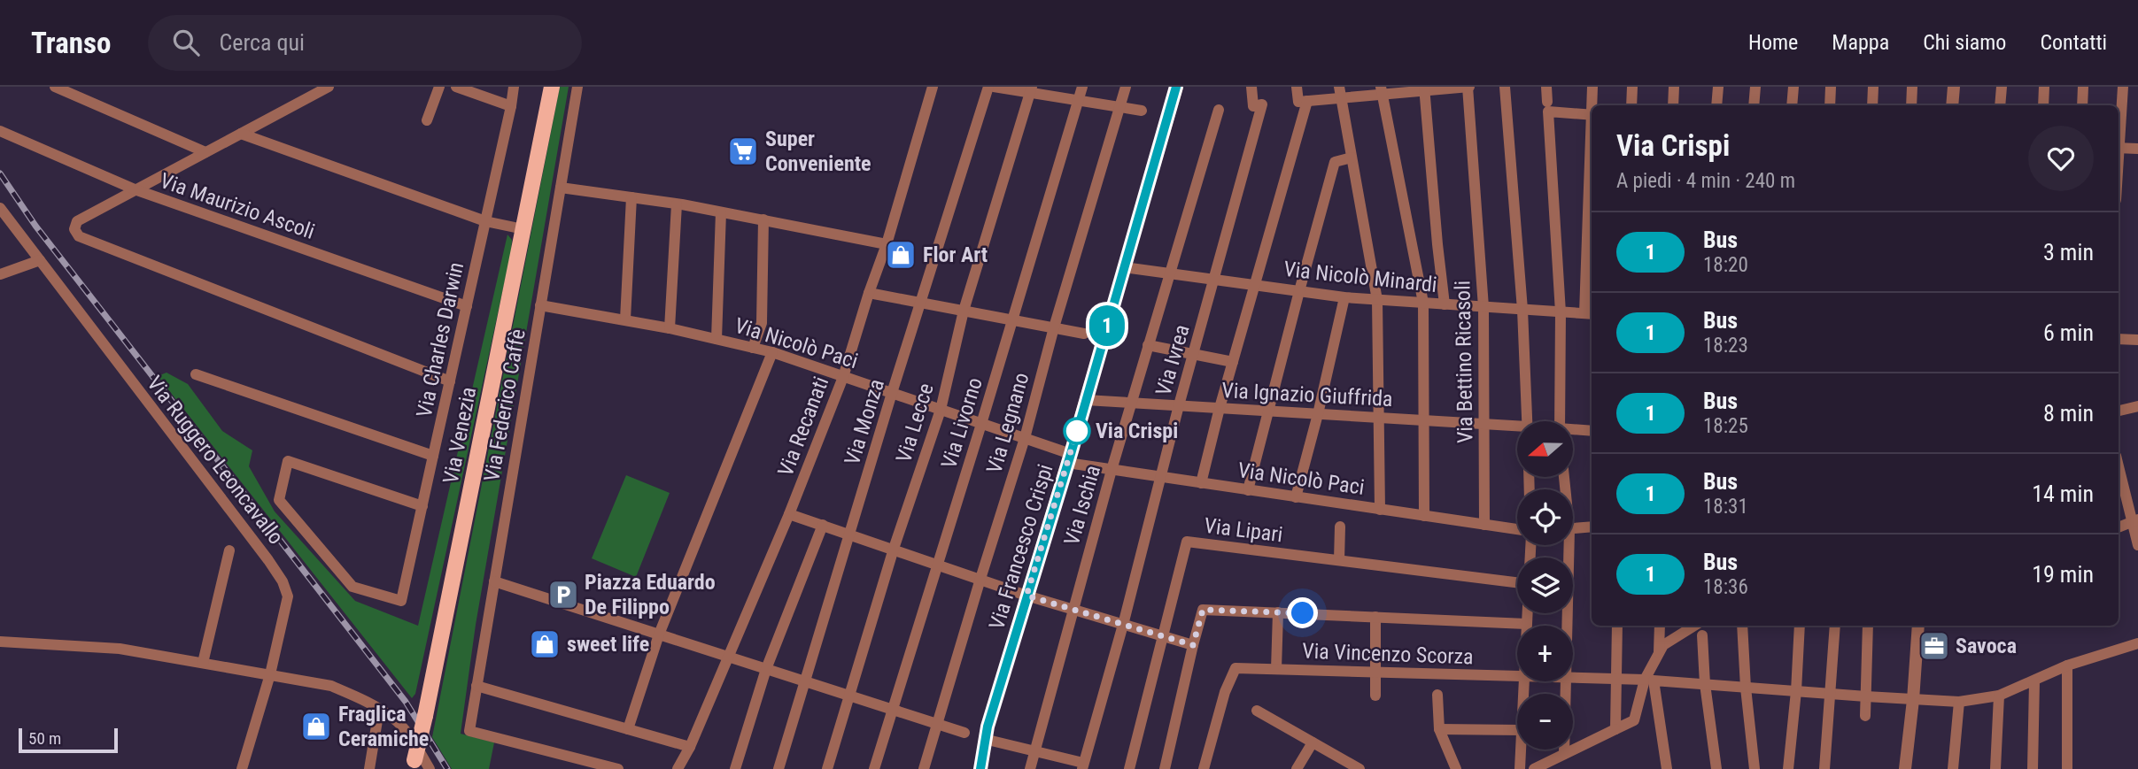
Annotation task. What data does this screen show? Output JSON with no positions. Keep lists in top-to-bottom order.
{
  "streets": {
    "main road": ["Via Venezia"],
    "street": [
      "Via Maurizio Ascoli",
      "Via Nicolò Minardi",
      "Via Charles Darwin",
      "Via Nicolò Paci",
      "Via Ivrea",
      "Via Bettino Ricasoli",
      "Via Ignazio Giuffrida",
      "Via Federico Caffè",
      "Via Monza",
      "Via Lecce",
      "Via Livorno",
      "Via Legnano",
      "Via Recanati",
      "Via Ruggero Leoncavallo",
      "Via Ischia",
      "Via Lipari",
      "Via Francesco Crispi",
      "Via Vincenzo Scorza"
    ]
  },
  "crossings": [
    ["Via Maurizio Ascoli", "Via Charles Darwin"],
    ["Via Nicolò Minardi", "Via Ivrea"],
    ["Via Nicolò Minardi", "Via Bettino Ricasoli"],
    ["Via Nicolò Minardi", "Via Ischia"],
    ["Via Nicolò Minardi", "Via Francesco Crispi"],
    ["Via Nicolò Paci", "Via Ivrea"],
    ["Via Nicolò Paci", "Via Bettino Ricasoli"],
    ["Via Nicolò Paci", "Via Federico Caffè"],
    ["Via Nicolò Paci", "Via Monza"],
    ["Via Nicolò Paci", "Via Lecce"],
    ["Via Nicolò Paci", "Via Livorno"],
    ["Via Nicolò Paci", "Via Legnano"],
    ["Via Nicolò Paci", "Via Recanati"],
    ["Via Nicolò Paci", "Via Ischia"],
    ["Via Nicolò Paci", "Via Francesco Crispi"],
    ["Via Ivrea", "Via Ignazio Giuffrida"],
    ["Via Bettino Ricasoli", "Via Ignazio Giuffrida"],
    ["Via Ignazio Giuffrida", "Via Ischia"],
    ["Via Ignazio Giuffrida", "Via Francesco Crispi"]
  ],
  "places": {
    "supermarket": ["Super Conveniente"],
    "shop": ["Flor Art", "sweet life", "Fraglica Ceramiche"],
    "other": ["Via Crispi"],
    "parking": ["Piazza Eduardo De Filippo"],
    "office": ["Savoca"]
  },
  "lines": ["bus line 1"],
  "scale_bar": "50 m",
  "north": "left",
  "page": {
    "header": "Transo",
    "search": "Cerca qui",
    "nav": [
      "Home",
      "Mappa",
      "Chi siamo",
      "Contatti"
    ],
    "on_map": "1",
    "heading": ["Via Crispi", "A piedi · 4 min · 240 m"],
    "list": [
      {
        "mark": "1",
        "name": "Bus",
        "note": "18:20",
        "value": "3 min"
      },
      {
        "mark": "1",
        "name": "Bus",
        "note": "18:23",
        "value": "6 min"
      },
      {
        "mark": "1",
        "name": "Bus",
        "note": "18:25",
        "value": "8 min"
      },
      {
        "mark": "1",
        "name": "Bus",
        "note": "18:31",
        "value": "14 min"
      },
      {
        "mark": "1",
        "name": "Bus",
        "note": "18:36",
        "value": "19 min"
      }
    ],
    "map_buttons": ["+", "−"],
    "scale": "50 m"
  }
}
